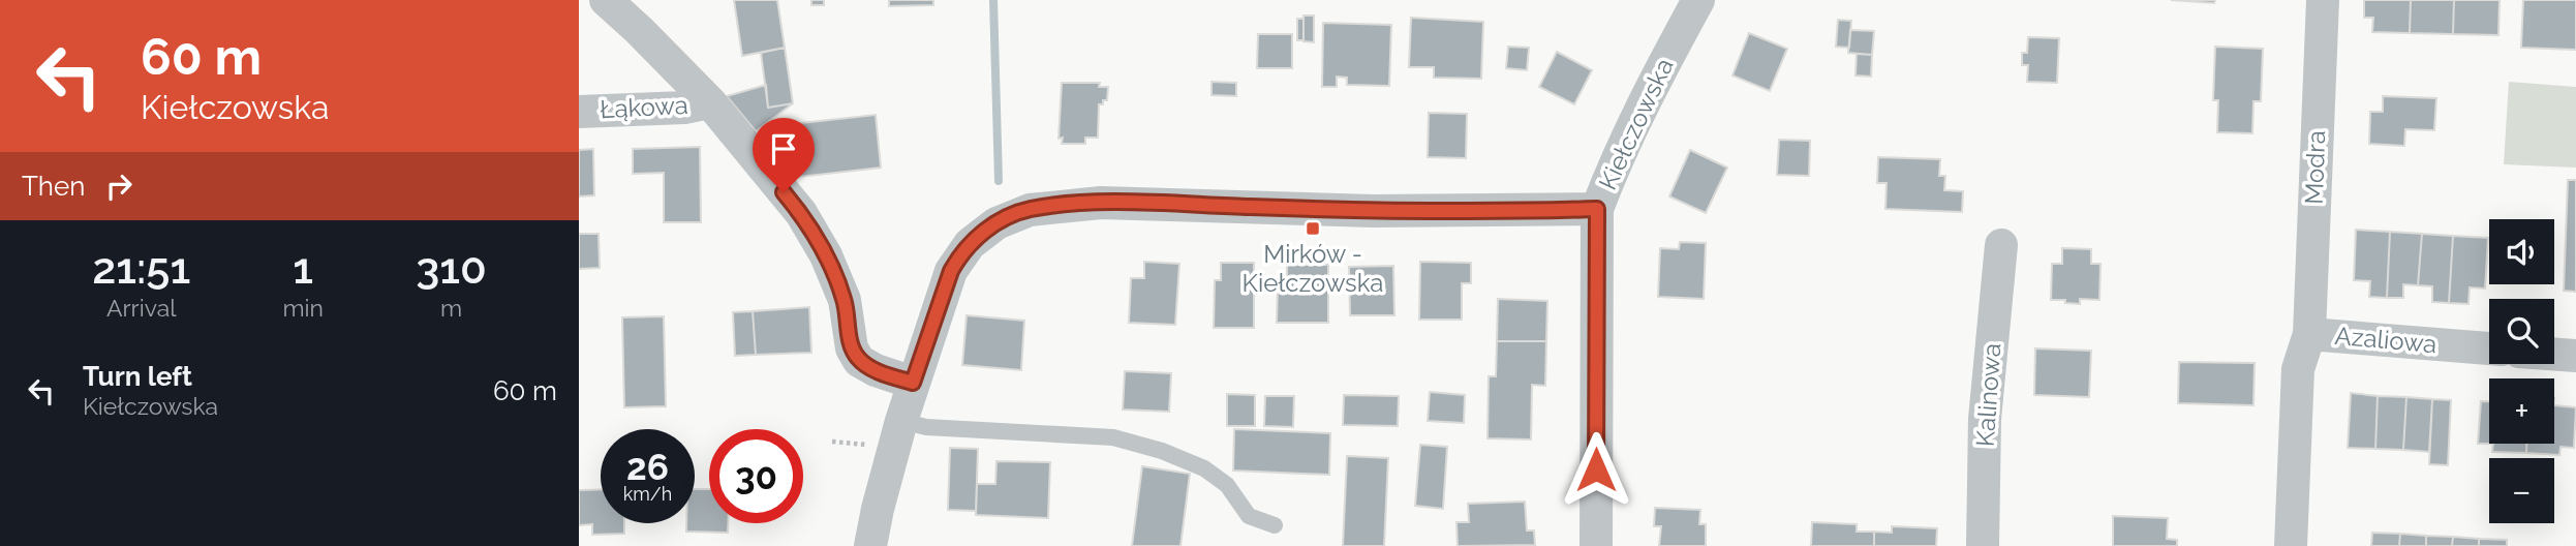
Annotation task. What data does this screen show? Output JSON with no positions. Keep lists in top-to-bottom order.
{
  "streets": {
    "street": [
      "Łąkowa",
      "Kiełczowska",
      "Modra",
      "Azaliowa",
      "Kalinowa"
    ]
  },
  "crossings": [
    ["Łąkowa", "Kiełczowska"],
    ["Modra", "Azaliowa"]
  ],
  "places": {
    "transit": ["Mirków - Kiełczowska"]
  },
  "page": {
    "turn": ["60 m", "Kiełczowska"],
    "then": "Then",
    "map_buttons": ["+", "−"],
    "eta": [
      "21:51",
      "Arrival",
      "1",
      "min",
      "310",
      "m"
    ],
    "list": [
      {
        "name": "Turn left",
        "note": "Kiełczowska",
        "value": "60 m"
      }
    ],
    "speed": "26 km/h",
    "limit": "30"
  }
}
